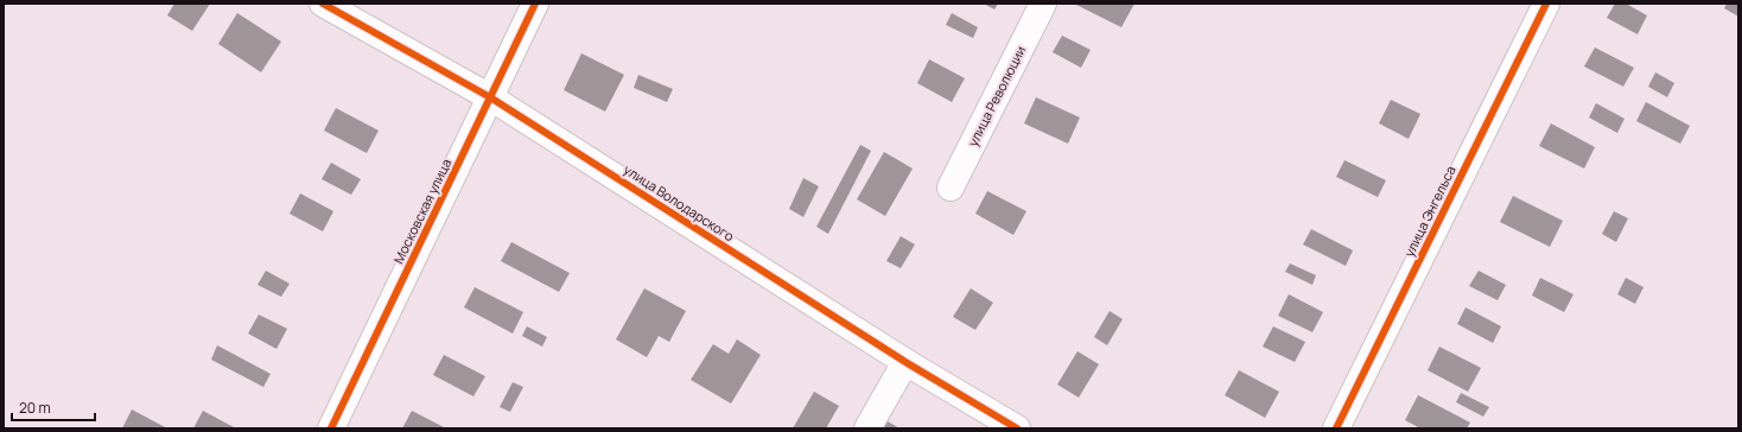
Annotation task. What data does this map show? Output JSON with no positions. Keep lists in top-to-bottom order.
{
  "streets": {
    "street": [
      "улица Революции",
      "улица Володарского",
      "Московская улица",
      "улица Энгельса"
    ]
  },
  "crossings": [
    ["улица Володарского", "Московская улица"]
  ],
  "scale_bar": "20 m"
}
